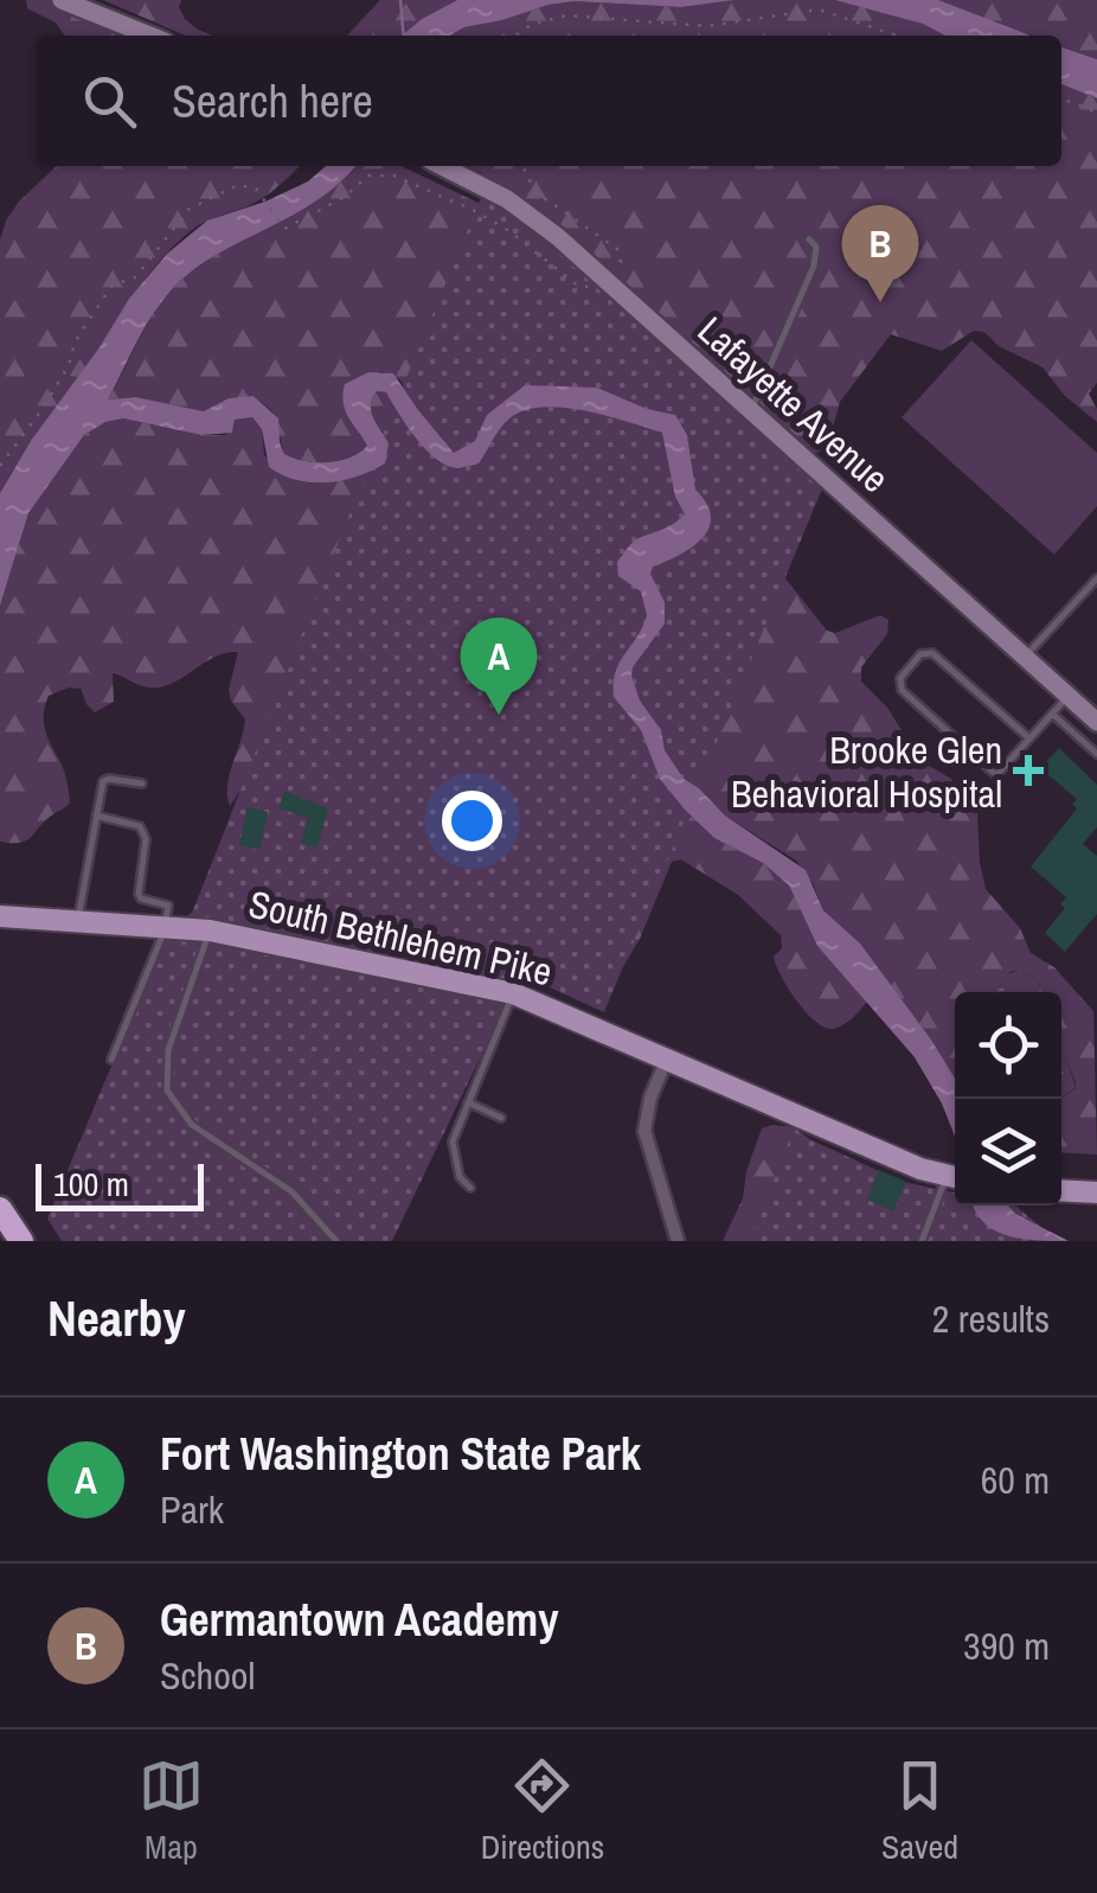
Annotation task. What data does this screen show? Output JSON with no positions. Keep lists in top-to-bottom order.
{
  "streets": {
    "main road": ["Lafayette Avenue", "South Bethlehem Pike"]
  },
  "places": {
    "health": ["Brooke Glen Behavioral Hospital"]
  },
  "scale_bar": "100 m",
  "page": {
    "search": "Search here",
    "pins": ["B", "A"],
    "scale": "100 m",
    "heading": ["Nearby", "2 results"],
    "list": [
      {
        "mark": "A",
        "name": "Fort Washington State Park",
        "note": "Park",
        "value": "60 m"
      },
      {
        "mark": "B",
        "name": "Germantown Academy",
        "note": "School",
        "value": "390 m"
      }
    ],
    "nav": ["Map", "Directions", "Saved"]
  }
}
